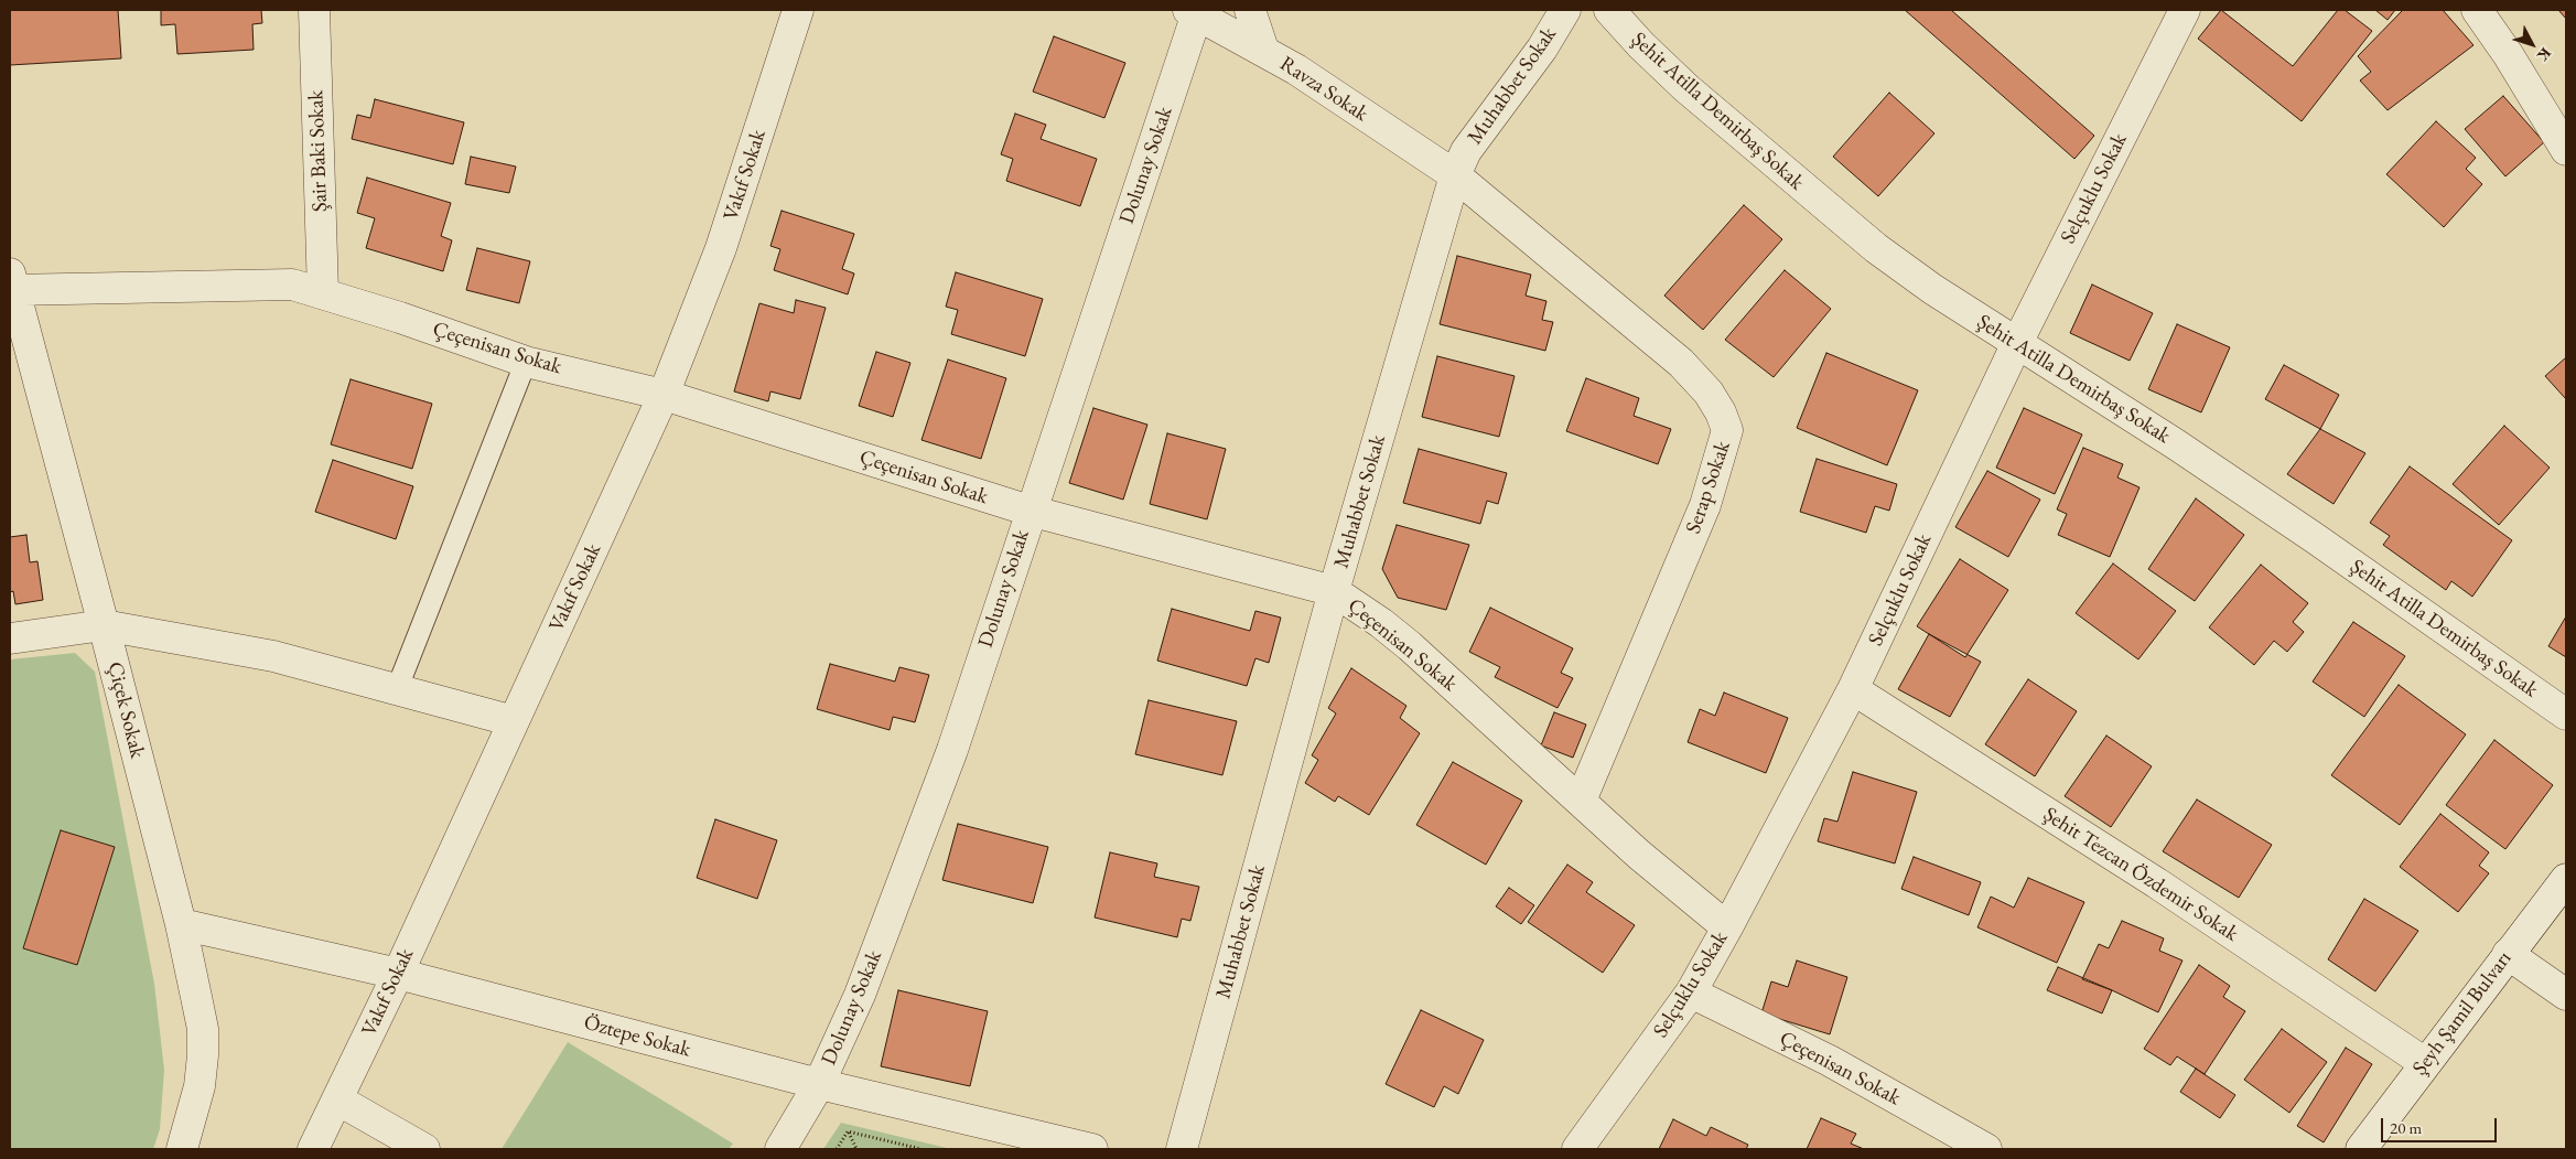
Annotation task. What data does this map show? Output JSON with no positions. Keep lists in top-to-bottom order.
{
  "streets": {
    "street": [
      "Muhabbet Sokak",
      "Ravza Sokak",
      "Şehit Atilla Demirbaş Sokak",
      "Şair Baki Sokak",
      "Dolunay Sokak",
      "Vakıf Sokak",
      "Selçuklu Sokak",
      "Çeçenisan Sokak",
      "Serap Sokak",
      "Çiçek Sokak",
      "Şehit Tezcan Özdemir Sokak",
      "Şeyh Şamil Bulvarı",
      "Öztepe Sokak"
    ]
  },
  "crossings": [
    ["Muhabbet Sokak", "Ravza Sokak"],
    ["Muhabbet Sokak", "Çeçenisan Sokak"],
    ["Muhabbet Sokak", "Serap Sokak"],
    ["Ravza Sokak", "Dolunay Sokak"],
    ["Ravza Sokak", "Serap Sokak"],
    ["Şehit Atilla Demirbaş Sokak", "Selçuklu Sokak"],
    ["Şair Baki Sokak", "Çeçenisan Sokak"],
    ["Dolunay Sokak", "Çeçenisan Sokak"],
    ["Dolunay Sokak", "Öztepe Sokak"],
    ["Vakıf Sokak", "Çeçenisan Sokak"],
    ["Vakıf Sokak", "Öztepe Sokak"],
    ["Selçuklu Sokak", "Çeçenisan Sokak"],
    ["Selçuklu Sokak", "Şehit Tezcan Özdemir Sokak"],
    ["Çeçenisan Sokak", "Serap Sokak"],
    ["Çeçenisan Sokak", "Çiçek Sokak"],
    ["Çiçek Sokak", "Öztepe Sokak"],
    ["Şehit Tezcan Özdemir Sokak", "Şeyh Şamil Bulvarı"]
  ],
  "scale_bar": "20 m",
  "north": "bottom right"
}
